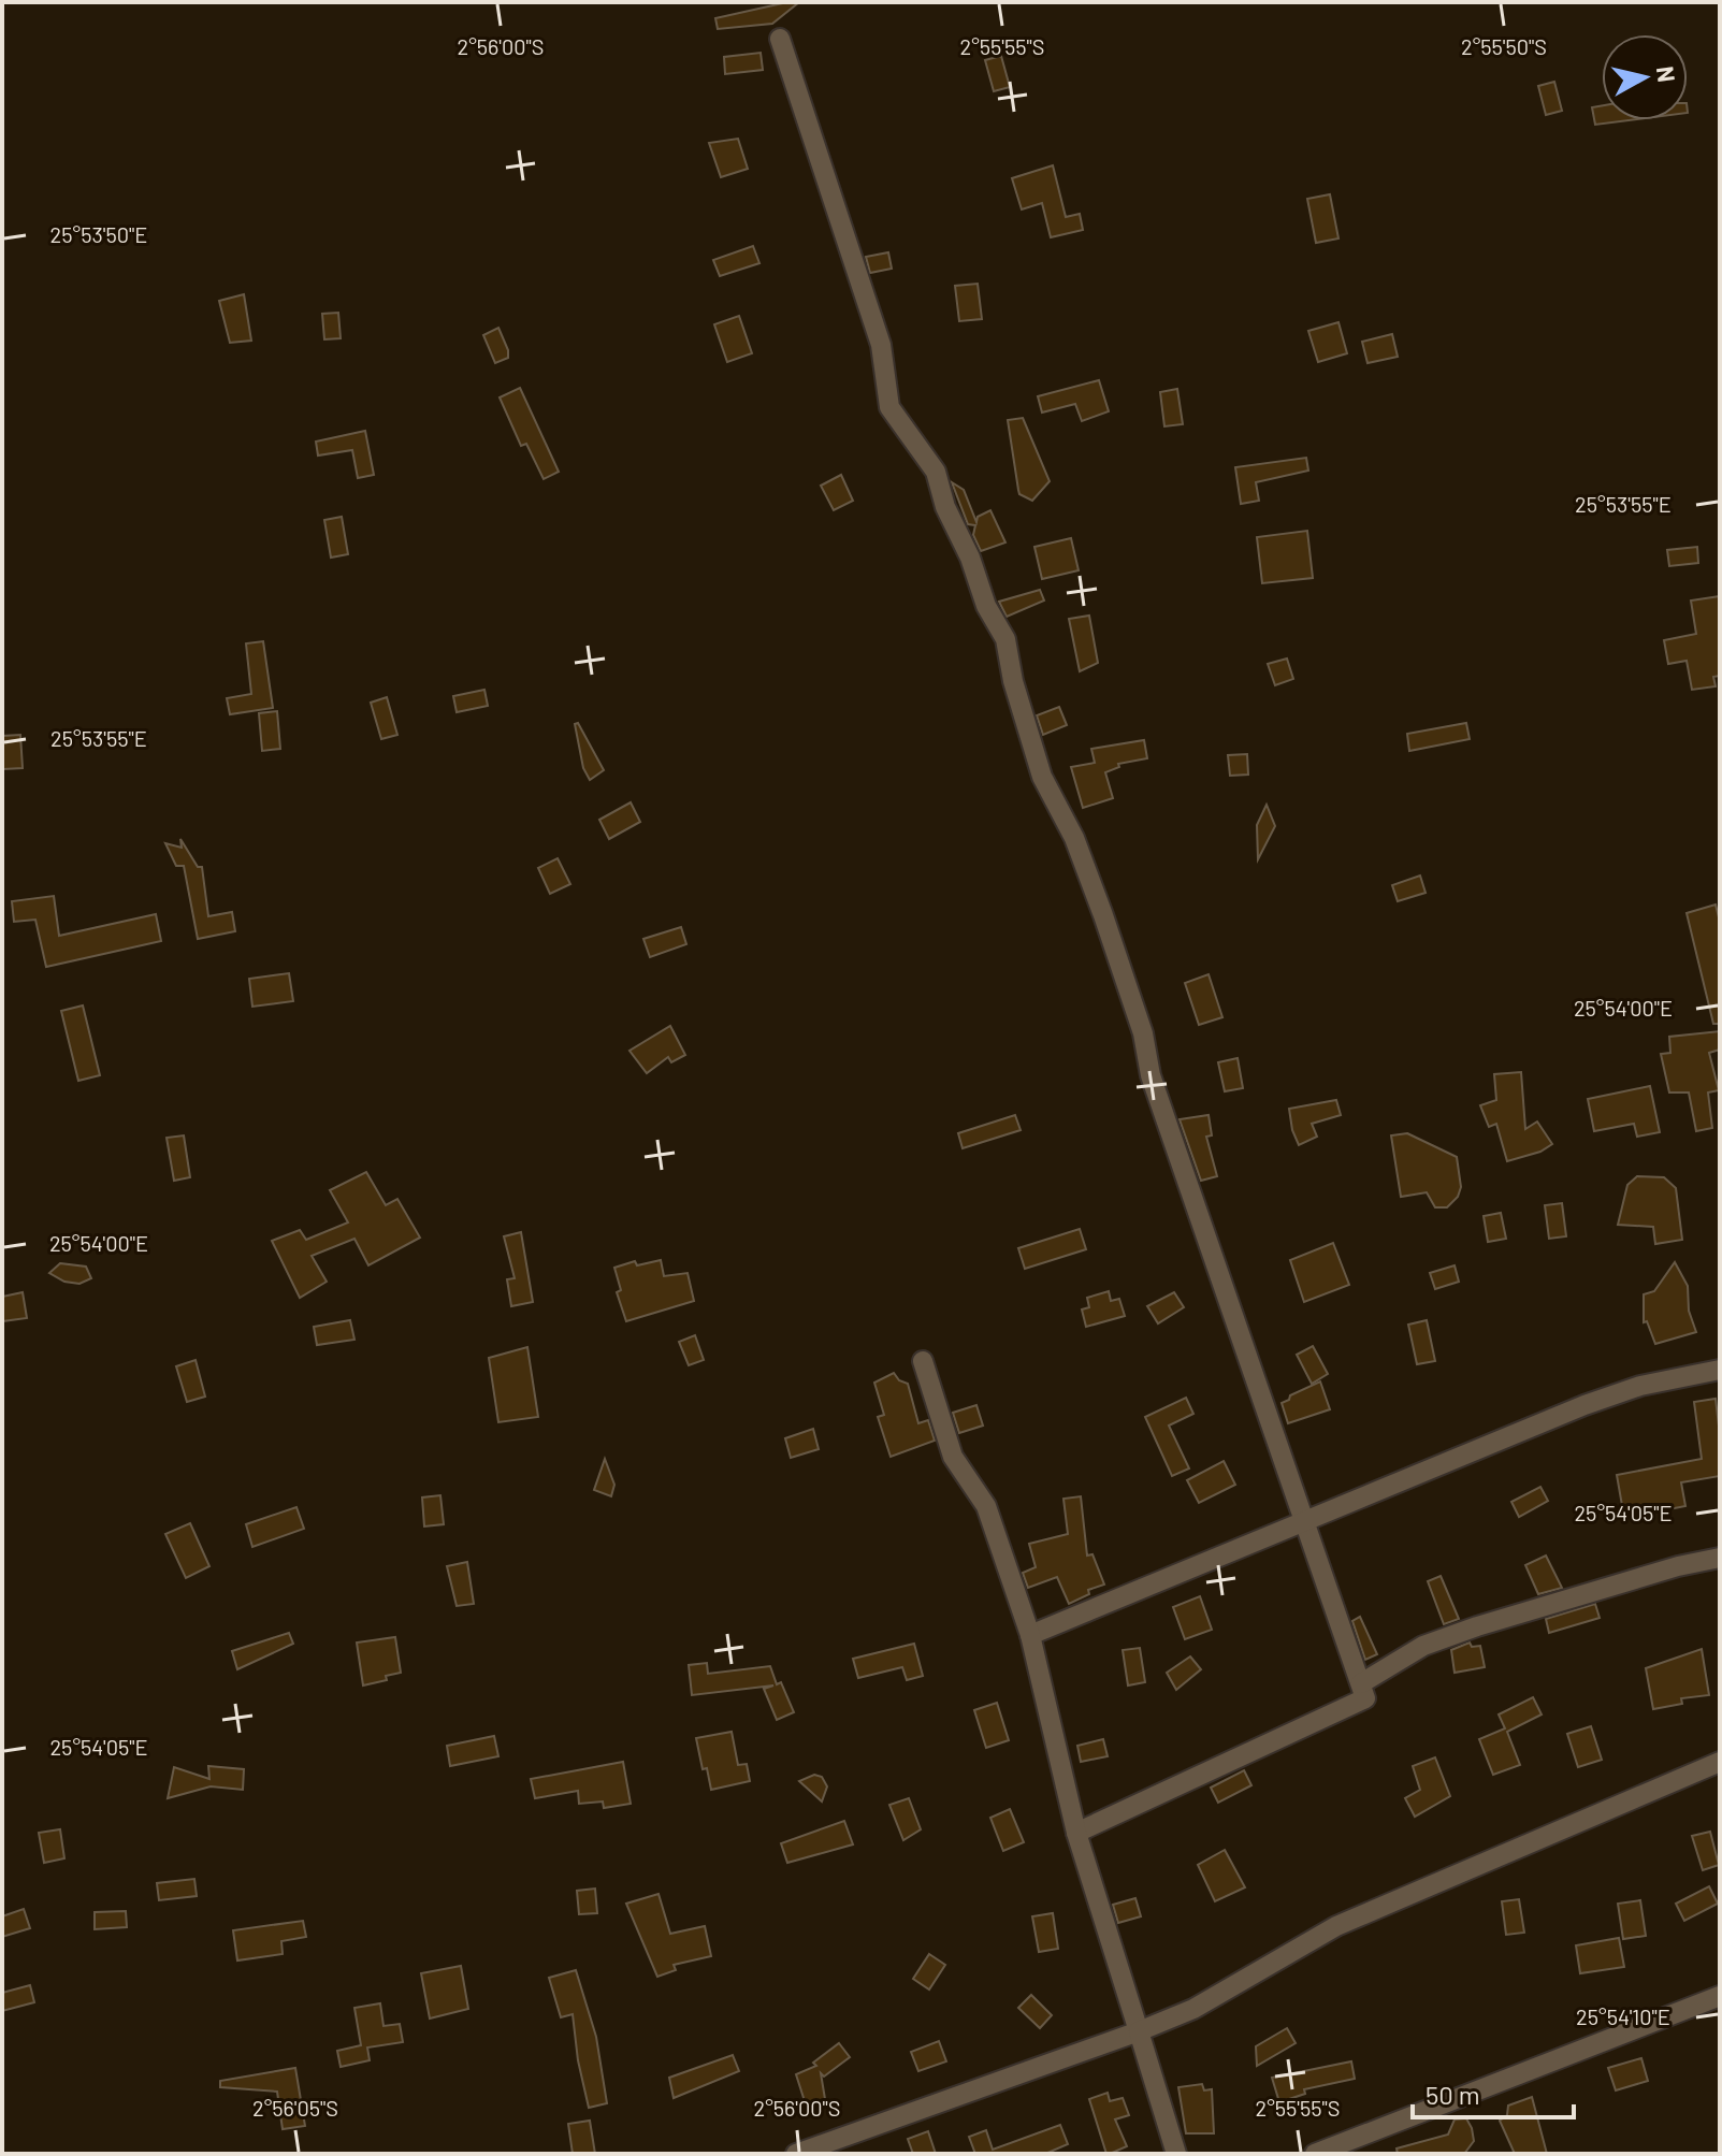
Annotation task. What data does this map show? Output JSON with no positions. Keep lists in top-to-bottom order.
{
  "scale_bar": "50 m",
  "north": "right",
  "coordinates": [
    "2°56'00\"S",
    "2°55'55\"S",
    "2°55'50\"S",
    "25°53'50\"E",
    "25°53'55\"E",
    "25°54'00\"E",
    "25°54'05\"E",
    "25°54'10\"E",
    "2°56'05\"S"
  ]
}
